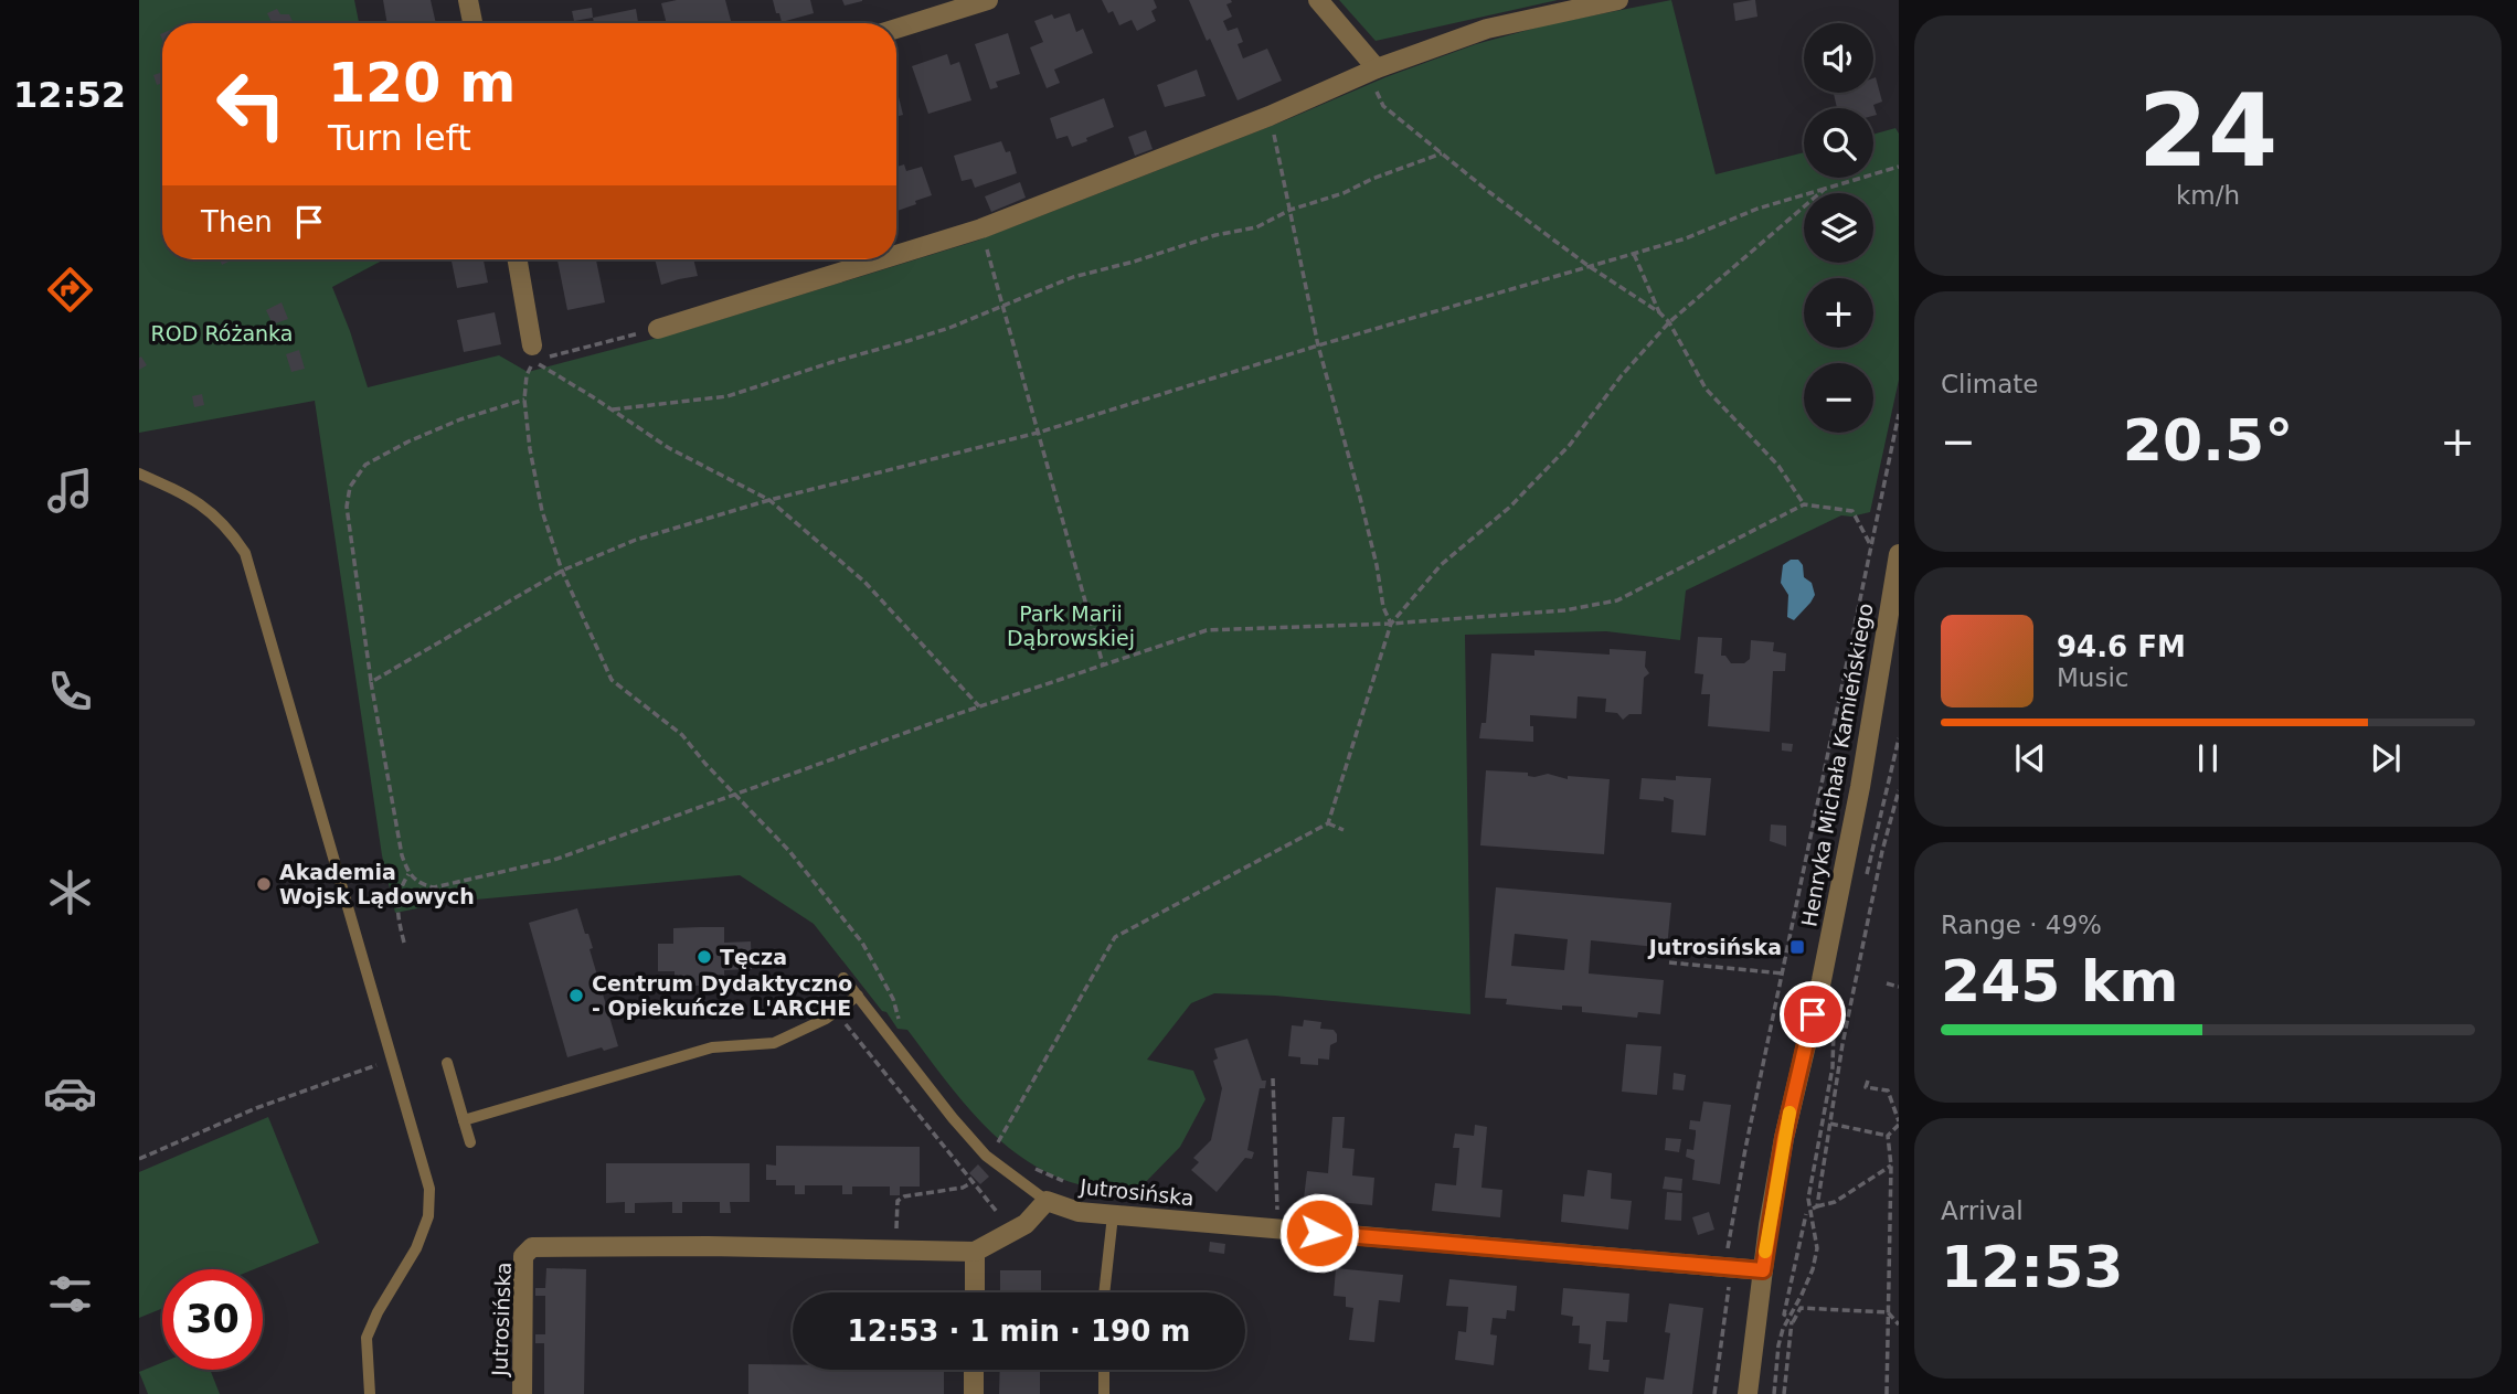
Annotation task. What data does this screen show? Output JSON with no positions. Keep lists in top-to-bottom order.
{
  "streets": {
    "street": ["Henryka Michała Kamieńskiego", "Jutrosińska"]
  },
  "crossings": [
    ["Henryka Michała Kamieńskiego", "Jutrosińska"]
  ],
  "parks": ["ROD Różanka", "Park Marii Dąbrowskiej"],
  "places": {
    "other": ["Akademia Wojsk Lądowych", "Tęcza", "Centrum Dydaktyczno - Opiekuńcze L'ARCHE"],
    "transit": ["Jutrosińska"]
  },
  "page": {
    "tabs": "12:52",
    "tile": [
      ["24", "km/h"],
      "Climate",
      ["Range · 49%", "245 km"],
      ["Arrival", "12:53"]
    ],
    "map_buttons": ["+", "−"],
    "turn": ["120 m", "Turn left"],
    "then": "Then",
    "heat": ["−", "20.5°", "+"],
    "song": ["94.6 FM", "Music"],
    "limit": "30",
    "trip": "12:53 · 1 min · 190 m"
  }
}
